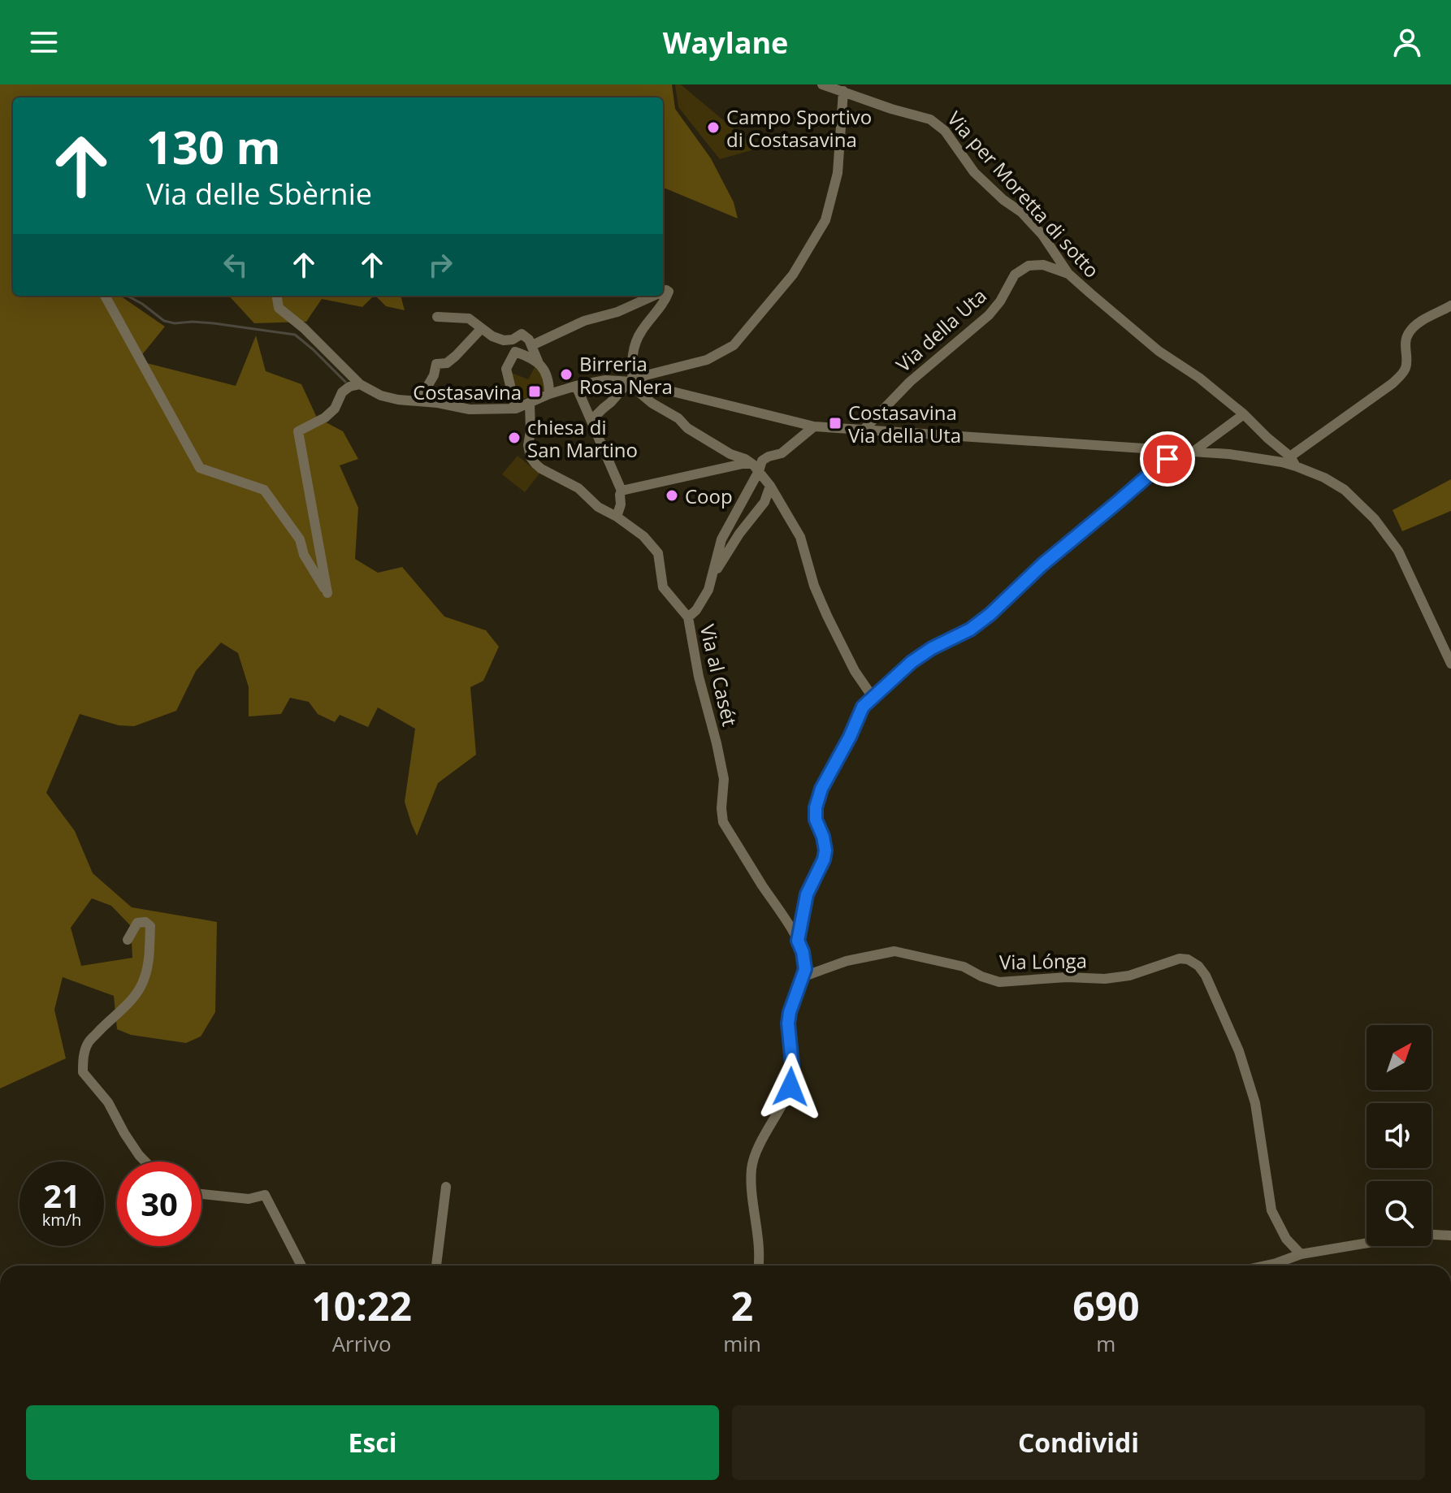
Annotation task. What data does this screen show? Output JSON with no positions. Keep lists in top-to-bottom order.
{
  "streets": {
    "street": [
      "Via per Moretta di sotto",
      "Via della Uta",
      "Via al Casét",
      "Via Lónga"
    ]
  },
  "places": {
    "other": [
      "Campo Sportivo di Costasavina",
      "Birreria Rosa Nera",
      "chiesa di San Martino",
      "Coop"
    ],
    "transit": ["Costasavina", "Costasavina Via della Uta"]
  },
  "north": "top right",
  "page": {
    "header": "Waylane",
    "turn": ["130 m", "Via delle Sbèrnie"],
    "speed": "21 km/h",
    "limit": "30",
    "eta": [
      "10:22",
      "Arrivo",
      "2",
      "min",
      "690",
      "m"
    ],
    "buttons": ["Esci", "Condividi"]
  }
}
